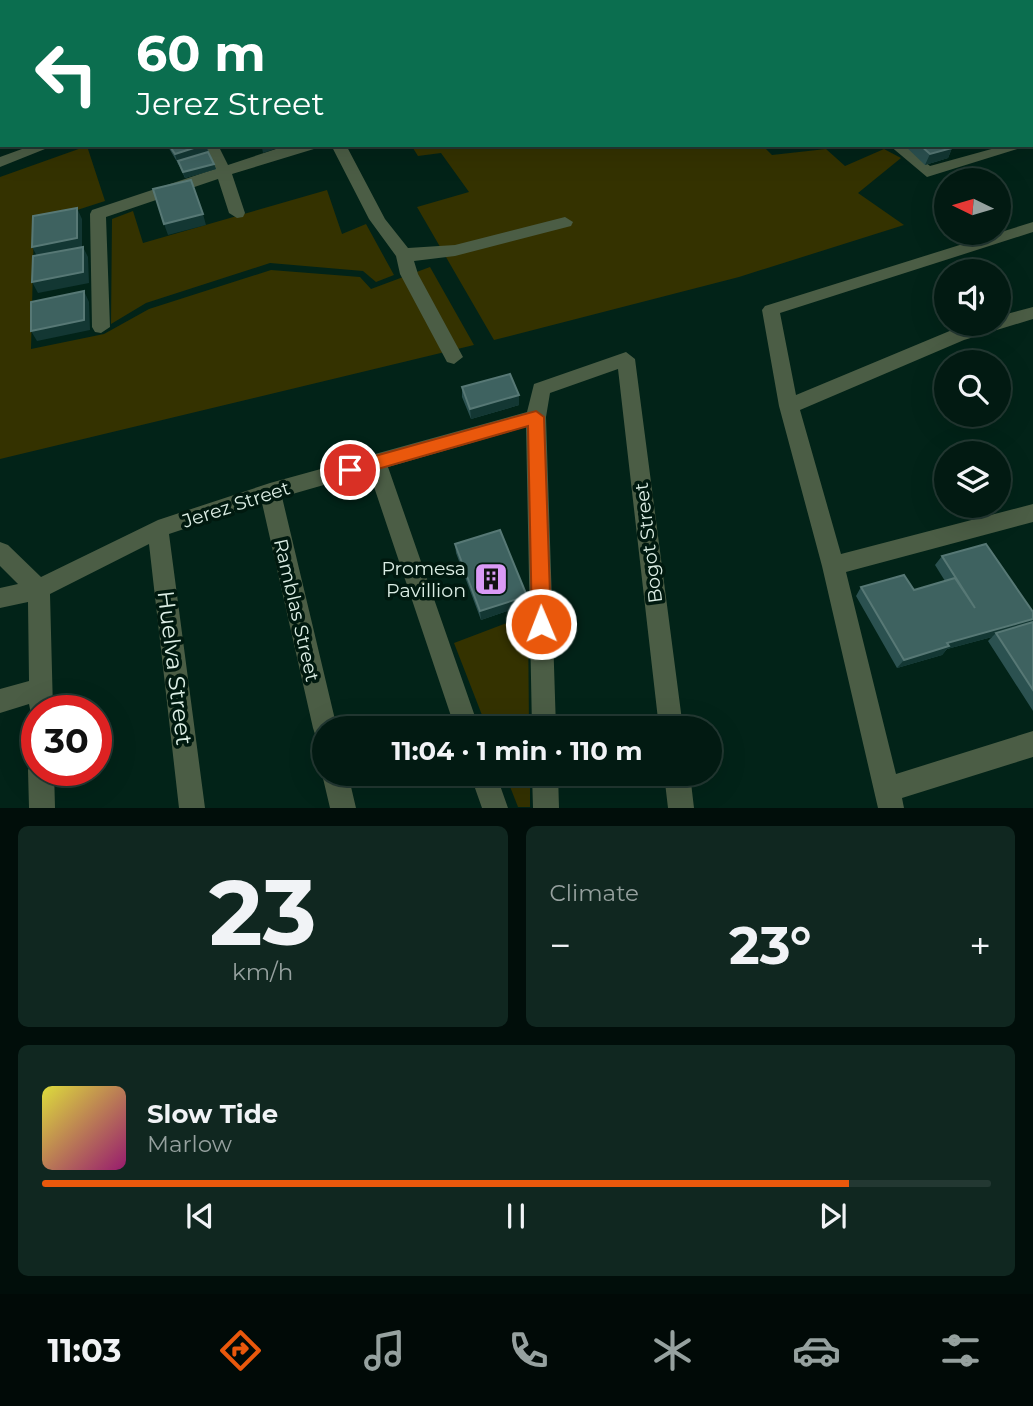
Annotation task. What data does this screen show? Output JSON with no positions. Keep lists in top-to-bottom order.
{
  "streets": {
    "street": [
      "Jerez Street",
      "Bogot Street",
      "Ramblas Street",
      "Huelva Street"
    ]
  },
  "crossings": [
    ["Jerez Street", "Bogot Street"],
    ["Jerez Street", "Ramblas Street"],
    ["Jerez Street", "Huelva Street"]
  ],
  "places": {
    "building": ["Promesa Pavillion"]
  },
  "north": "left",
  "page": {
    "turn": ["60 m", "Jerez Street"],
    "limit": "30",
    "trip": "11:04 · 1 min · 110 m",
    "tile": [
      ["23", "km/h"],
      "Climate"
    ],
    "heat": ["−", "23°", "+"],
    "song": ["Slow Tide", "Marlow"],
    "tabs": "11:03"
  }
}
